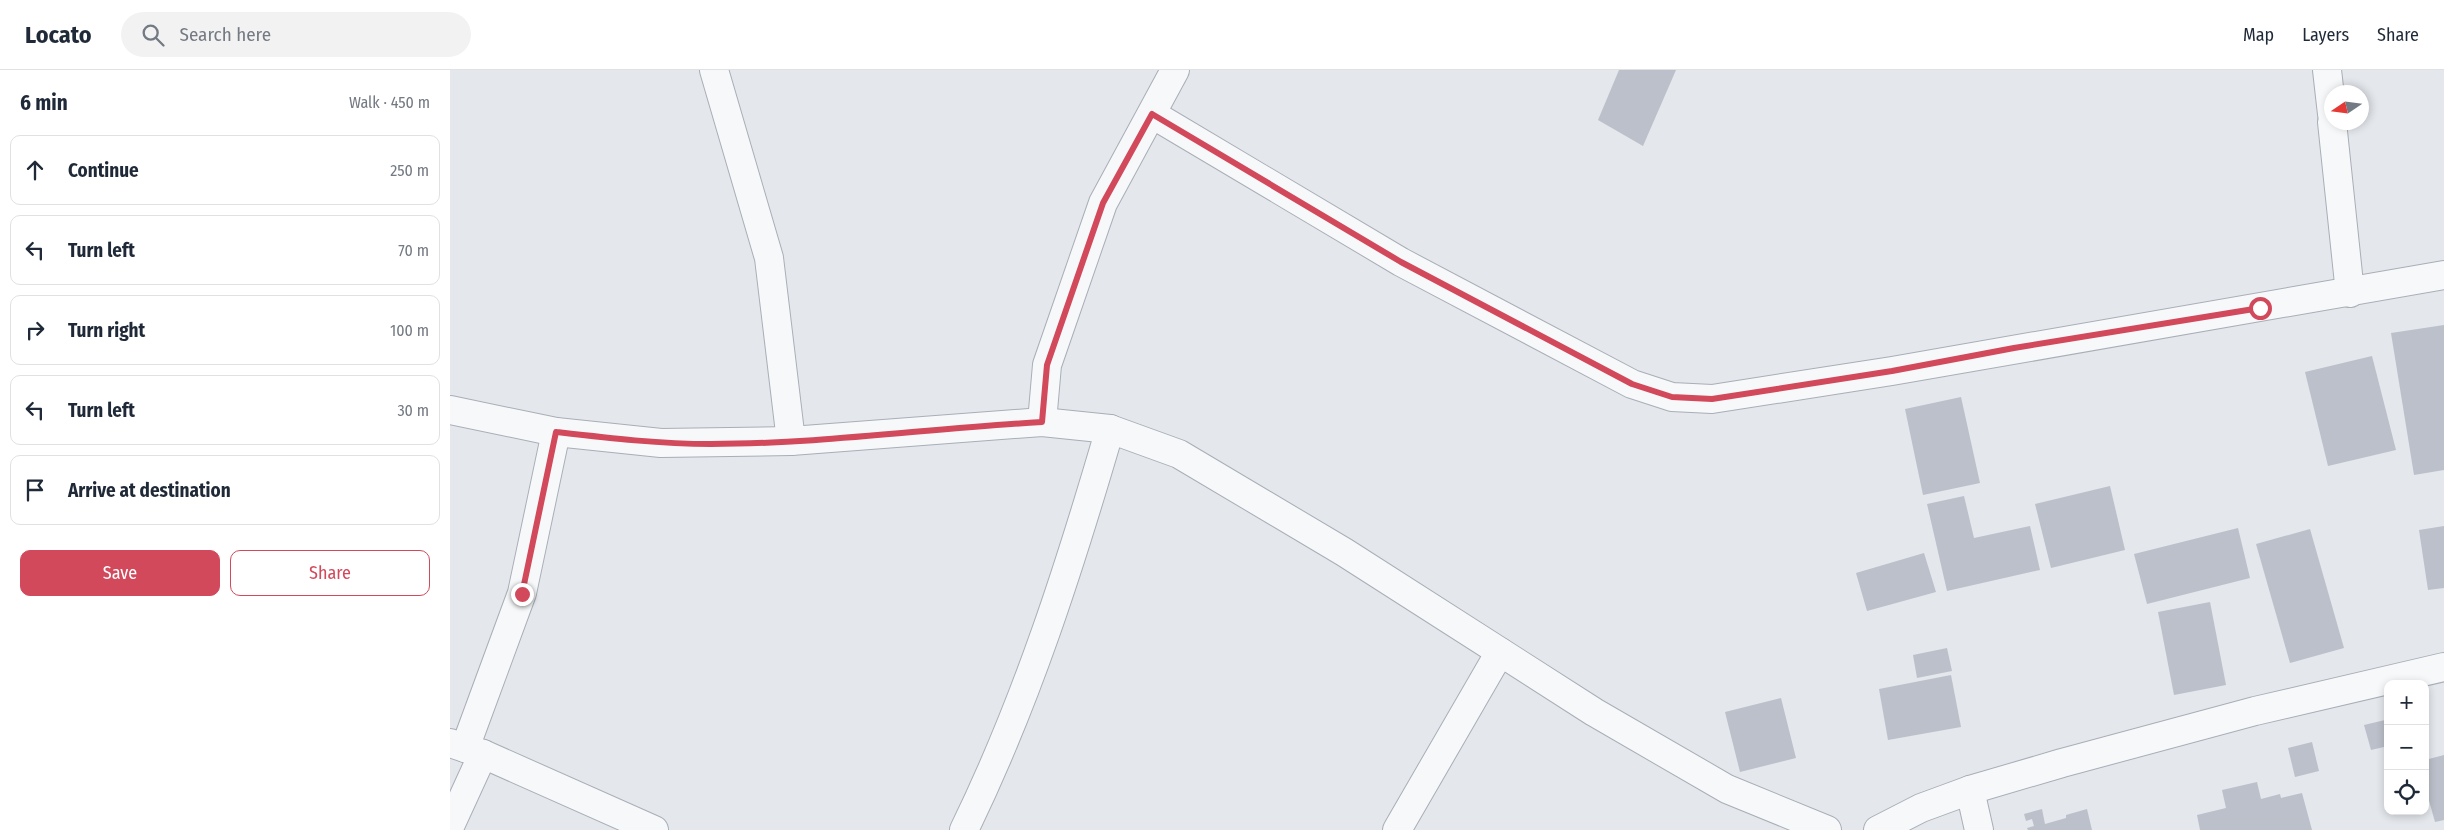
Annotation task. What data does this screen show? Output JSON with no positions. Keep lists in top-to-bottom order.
{
  "north": "left",
  "page": {
    "header": "Locato",
    "search": "Search here",
    "nav": ["Map", "Layers", "Share"],
    "heading": ["6 min", "Walk · 450 m"],
    "list": [
      ["Continue", "250 m"],
      ["Turn left", "70 m"],
      ["Turn right", "100 m"],
      ["Turn left", "30 m"],
      "Arrive at destination"
    ],
    "buttons": ["Save", "Share"],
    "map_buttons": ["+", "−"]
  }
}
